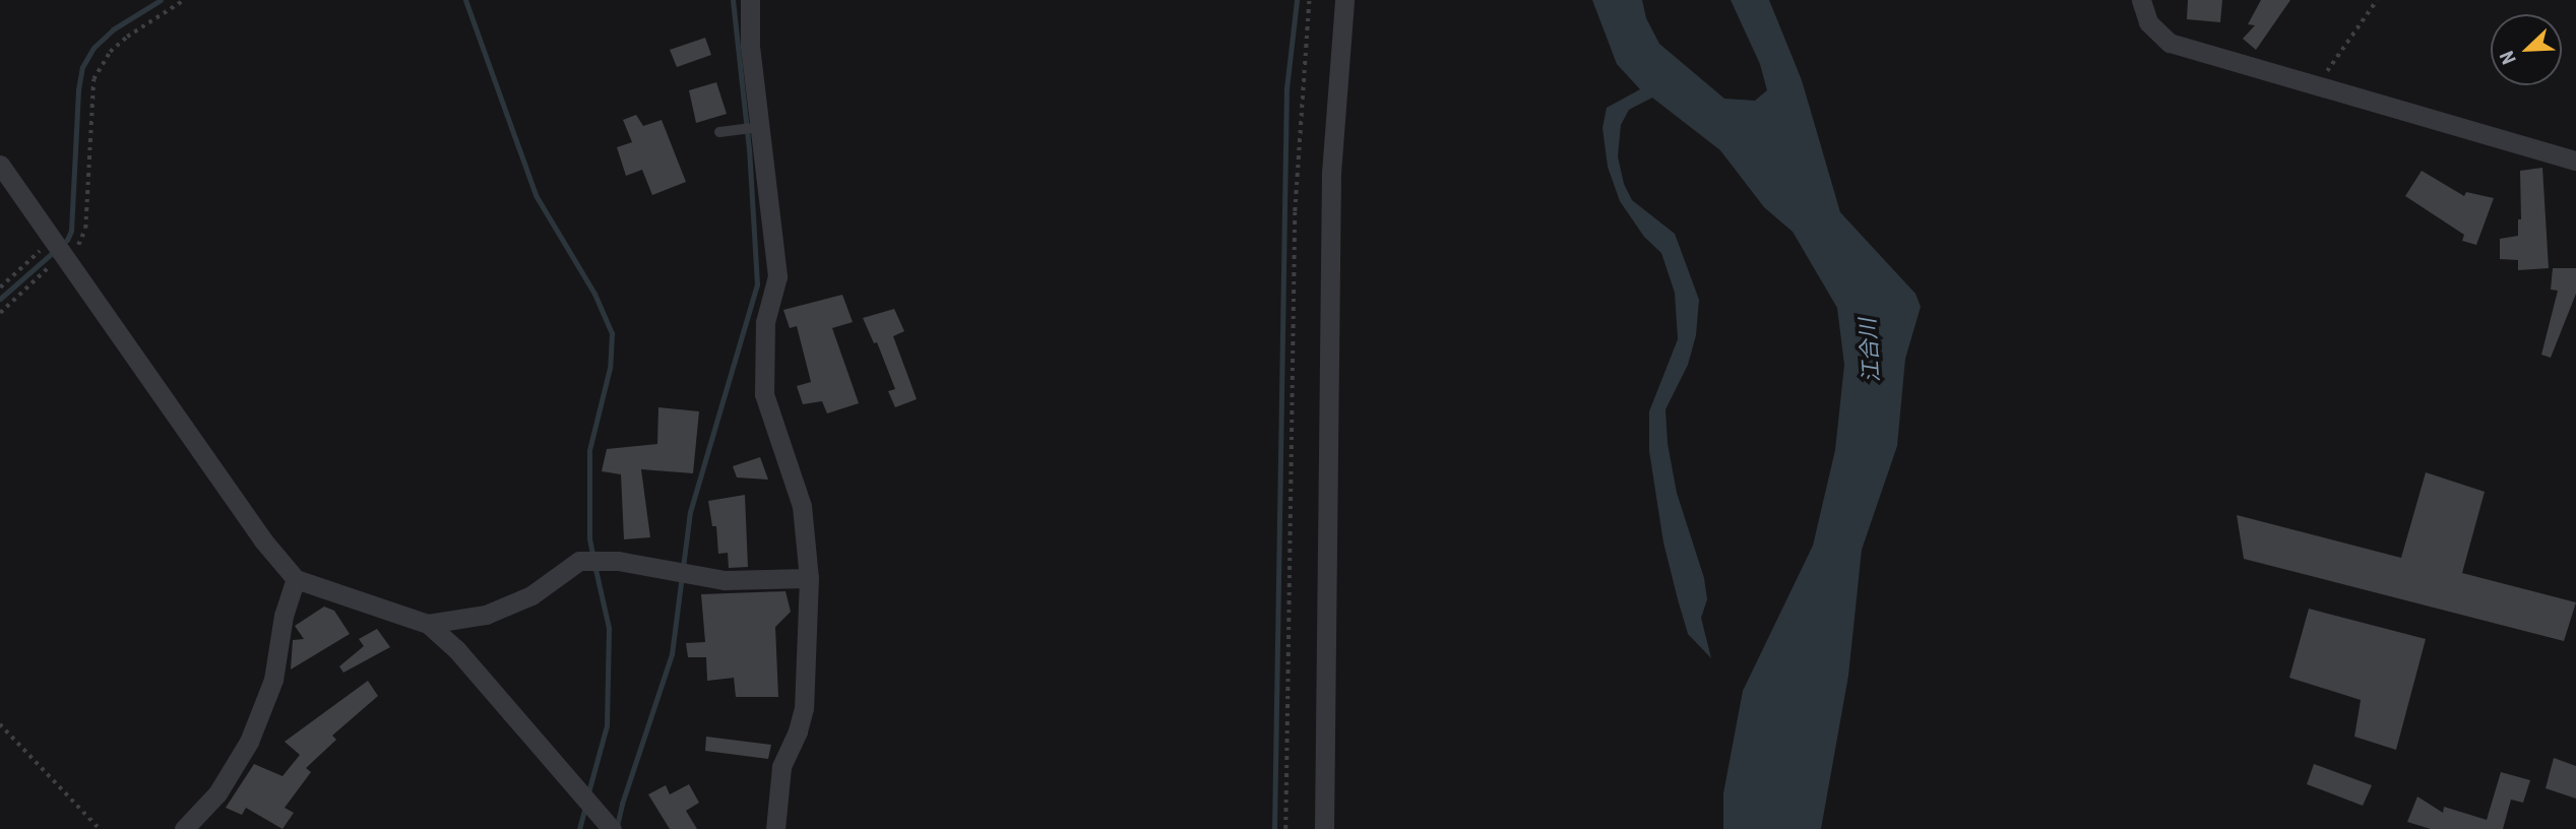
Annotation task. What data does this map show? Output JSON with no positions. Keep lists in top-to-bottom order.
{
  "water": ["江合川"],
  "north": "bottom left"
}
